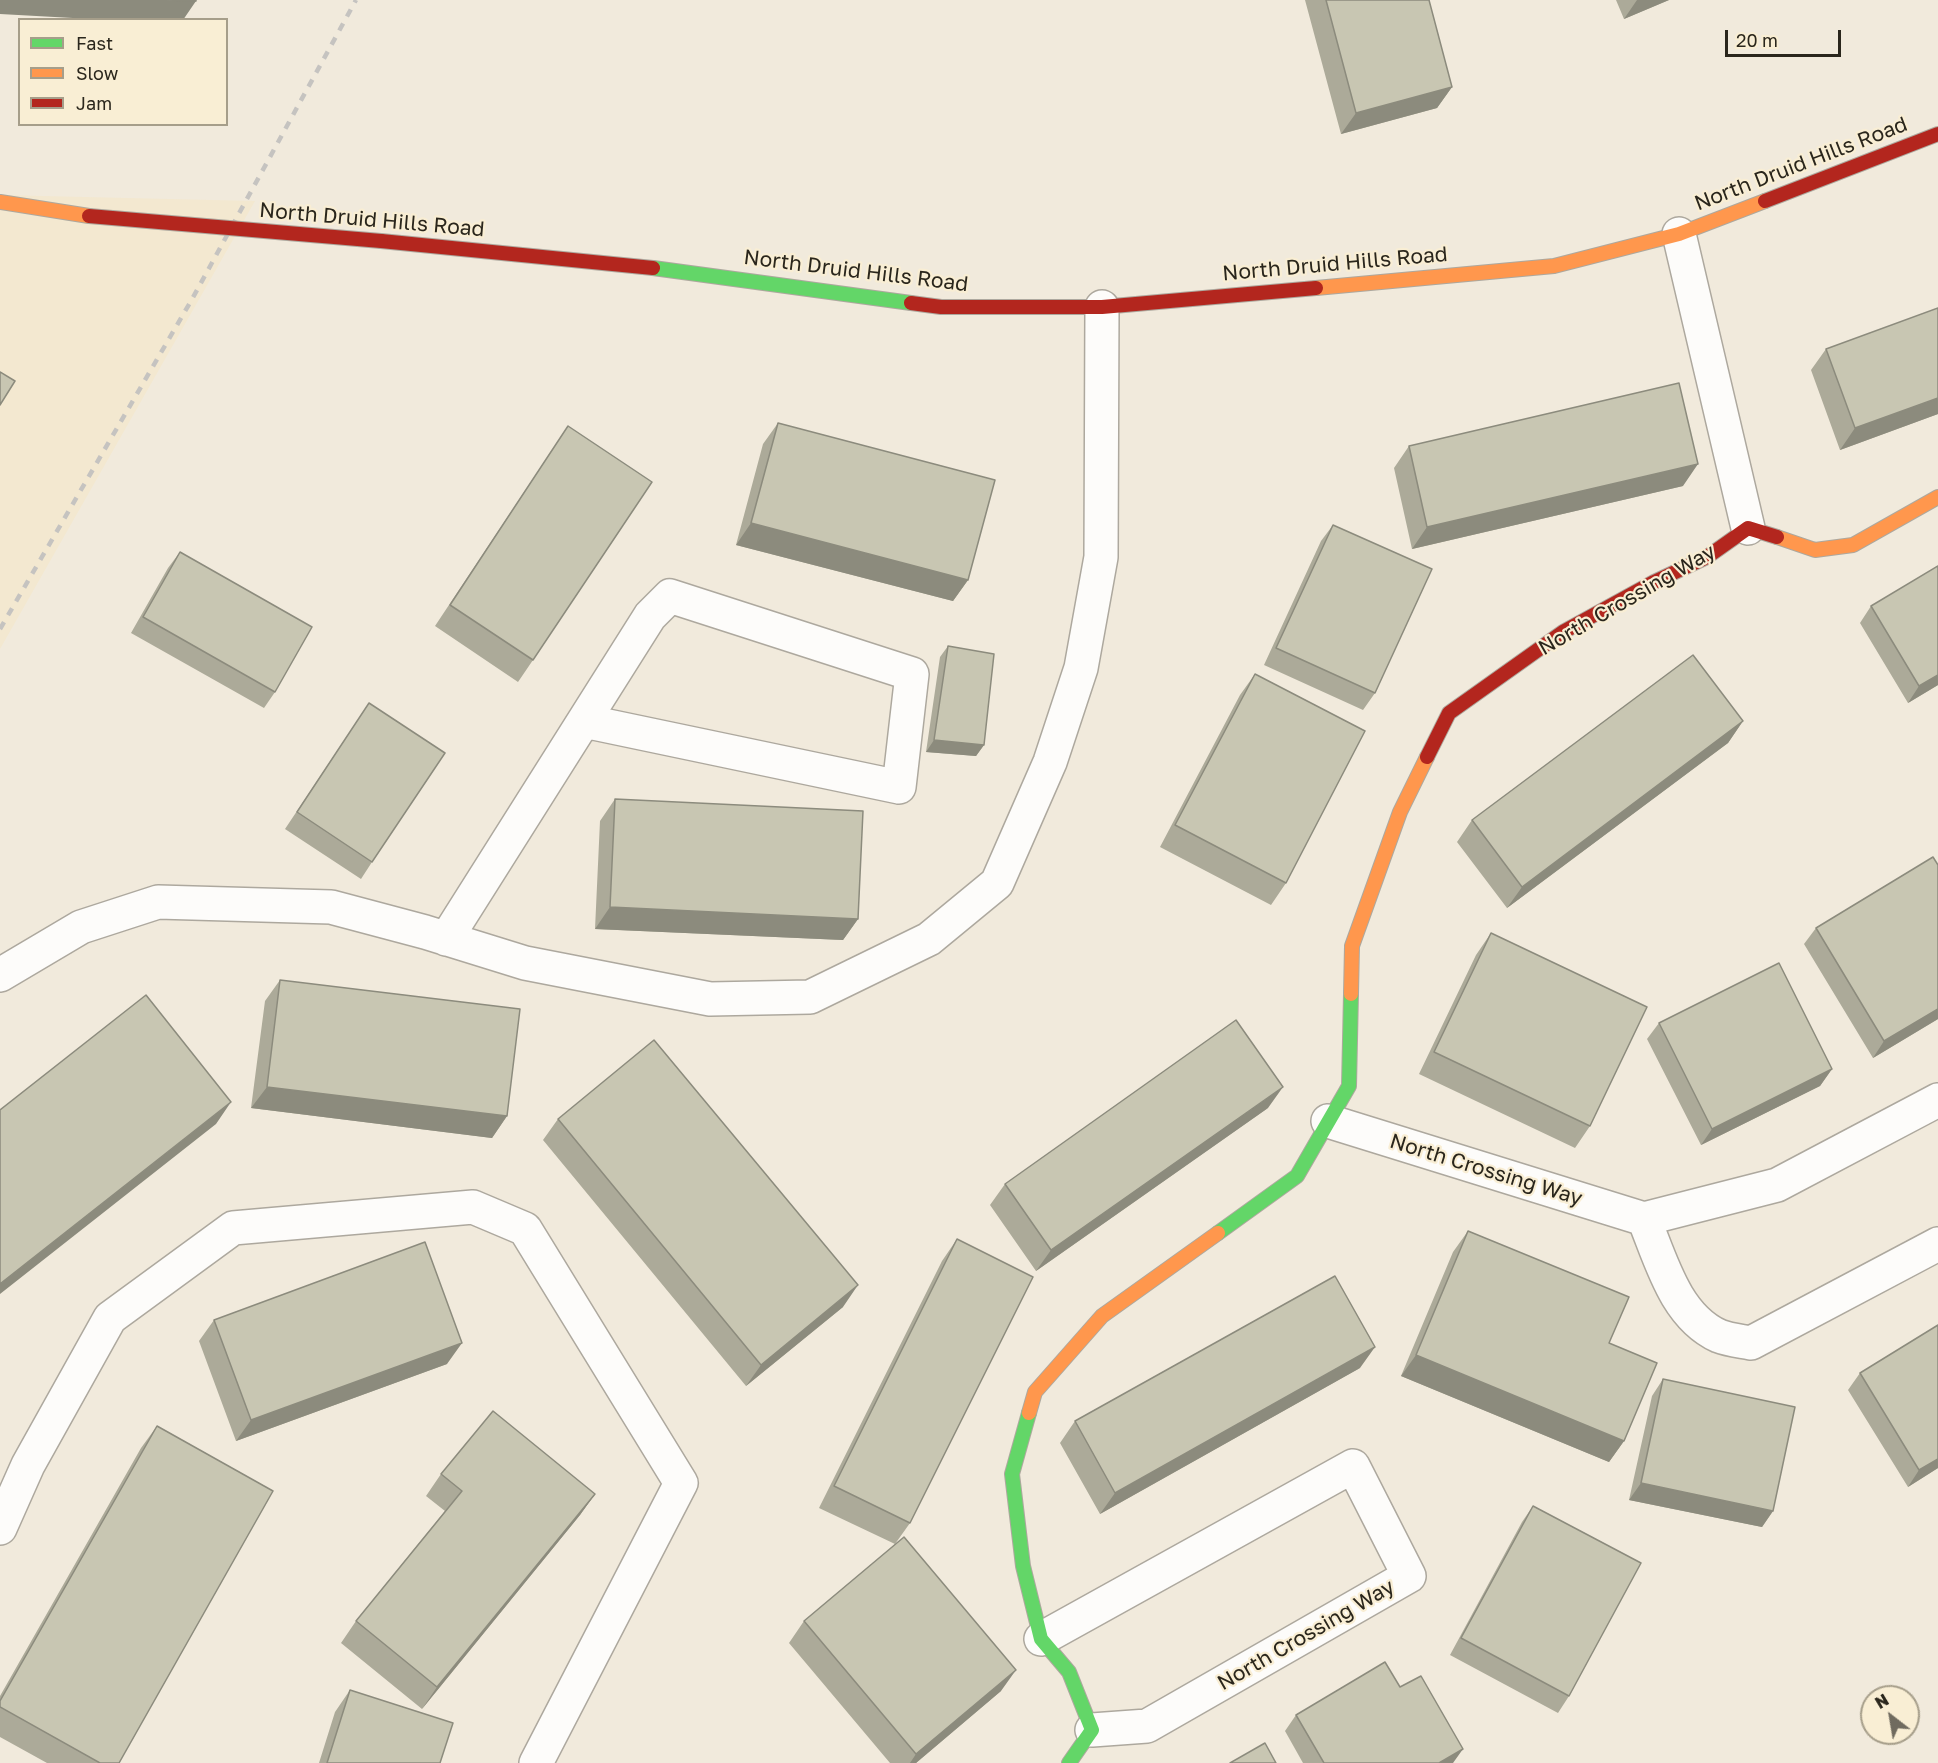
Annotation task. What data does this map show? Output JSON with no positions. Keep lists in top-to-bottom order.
{
  "streets": {
    "main road": ["North Druid Hills Road", "North Crossing Way"]
  },
  "legend": ["Fast", "Slow", "Jam"],
  "scale_bar": "20 m",
  "north": "top left"
}
